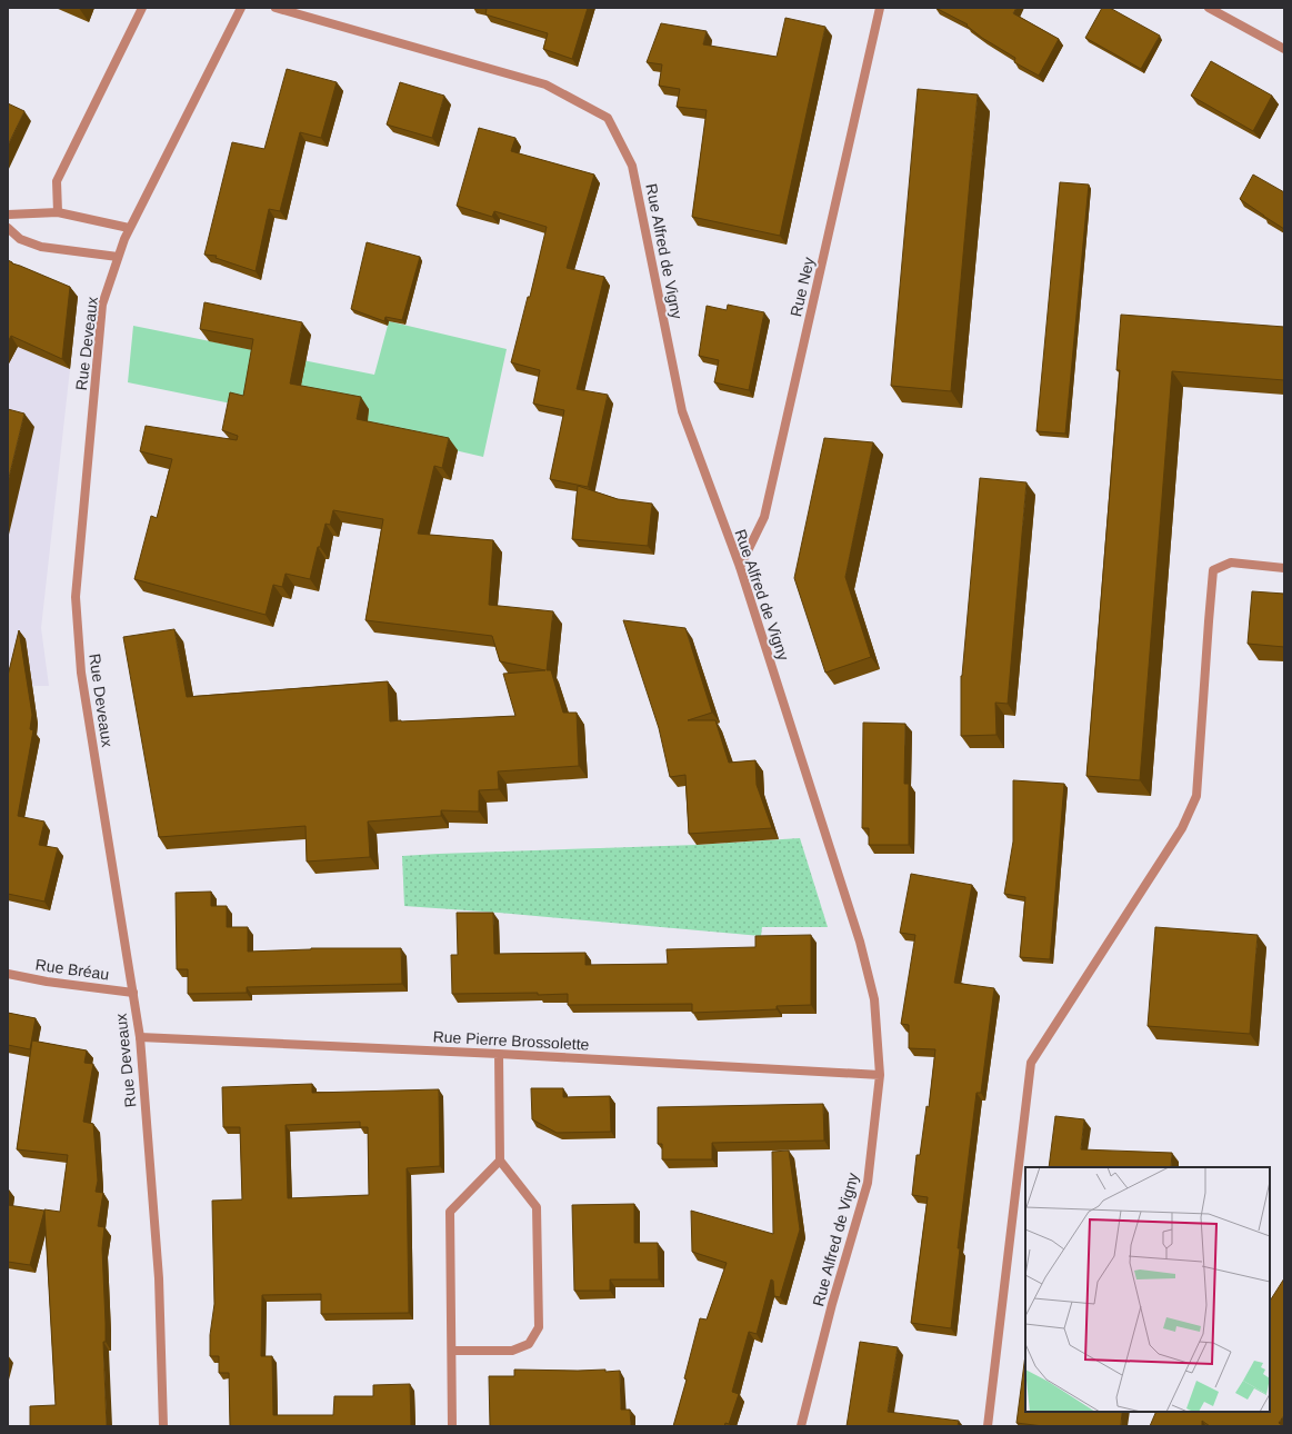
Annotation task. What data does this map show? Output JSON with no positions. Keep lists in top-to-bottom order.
{
  "streets": {
    "street": [
      "Rue Alfred de Vigny",
      "Rue Ney",
      "Rue Deveaux",
      "Rue Bréau",
      "Rue Pierre Brossolette"
    ]
  },
  "crossings": [
    ["Rue Alfred de Vigny", "Rue Ney"],
    ["Rue Alfred de Vigny", "Rue Pierre Brossolette"],
    ["Rue Deveaux", "Rue Bréau"],
    ["Rue Deveaux", "Rue Pierre Brossolette"]
  ]
}
